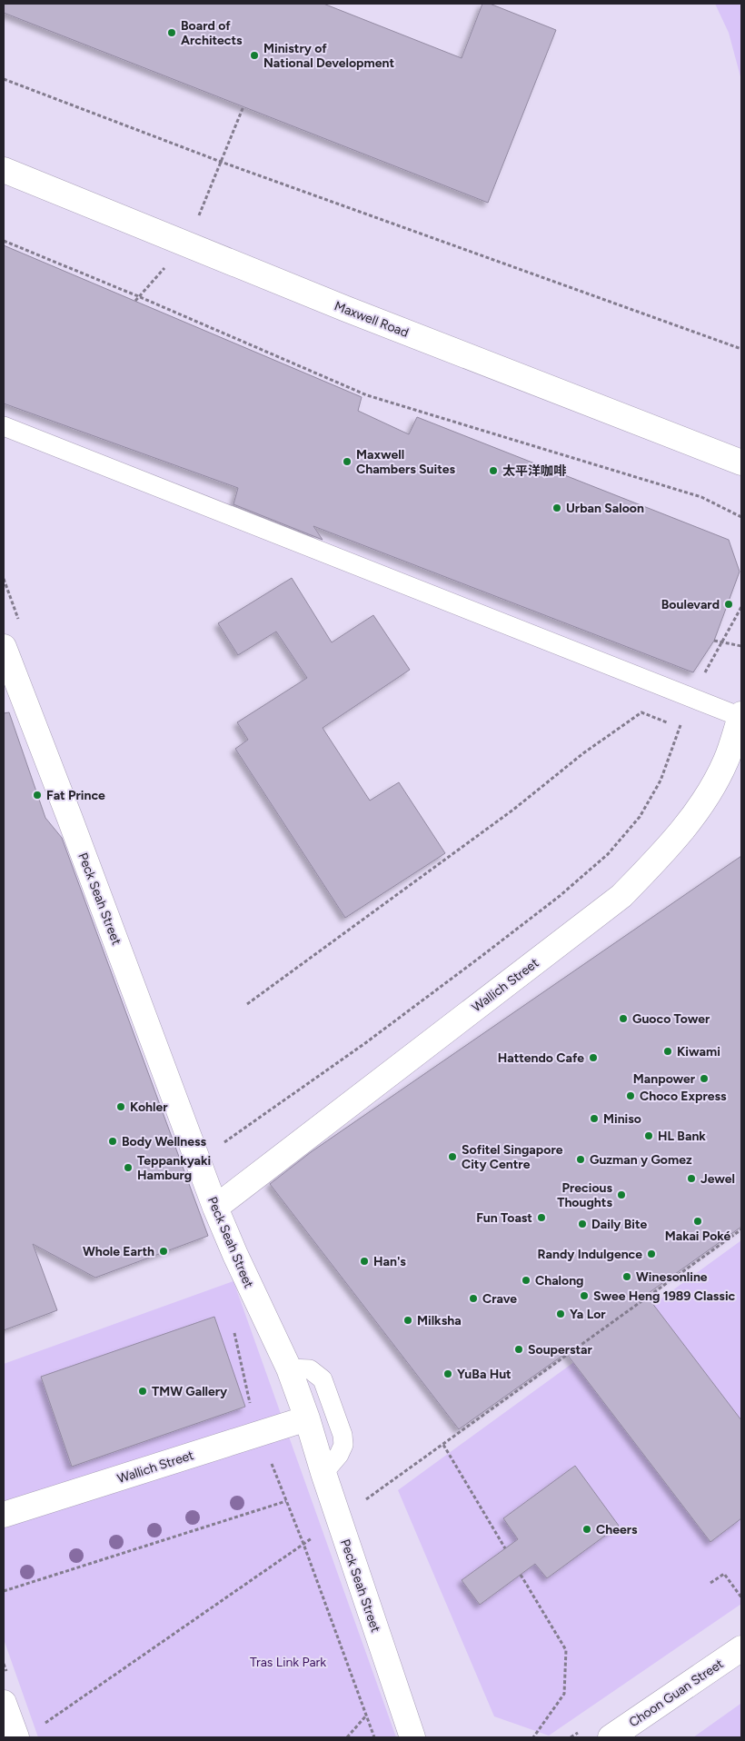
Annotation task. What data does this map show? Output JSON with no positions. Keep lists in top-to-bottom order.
{
  "streets": {
    "street": [
      "Maxwell Road",
      "Peck Seah Street",
      "Wallich Street",
      "Choon Guan Street"
    ]
  },
  "crossings": [
    ["Peck Seah Street", "Wallich Street"]
  ],
  "parks": ["Tras Link Park"],
  "places": [
    "Board of Architects",
    "Ministry of National Development",
    "Maxwell Chambers Suites",
    "太平洋咖啡",
    "Urban Saloon",
    "Boulevard",
    "Fat Prince",
    "Guoco Tower",
    "Kiwami",
    "Hattendo Cafe",
    "Manpower",
    "Choco Express",
    "Kohler",
    "Miniso",
    "HL Bank",
    "Body Wellness",
    "Sofitel Singapore City Centre",
    "Guzman y Gomez",
    "Teppankyaki Hamburg",
    "Jewel",
    "Precious Thoughts",
    "Fun Toast",
    "Makai Poké",
    "Daily Bite",
    "Whole Earth",
    "Randy Indulgence",
    "Han's",
    "Winesonline",
    "Chalong",
    "Swee Heng 1989 Classic",
    "Crave",
    "Ya Lor",
    "Milksha",
    "Souperstar",
    "YuBa Hut",
    "TMW Gallery",
    "Cheers"
  ]
}
